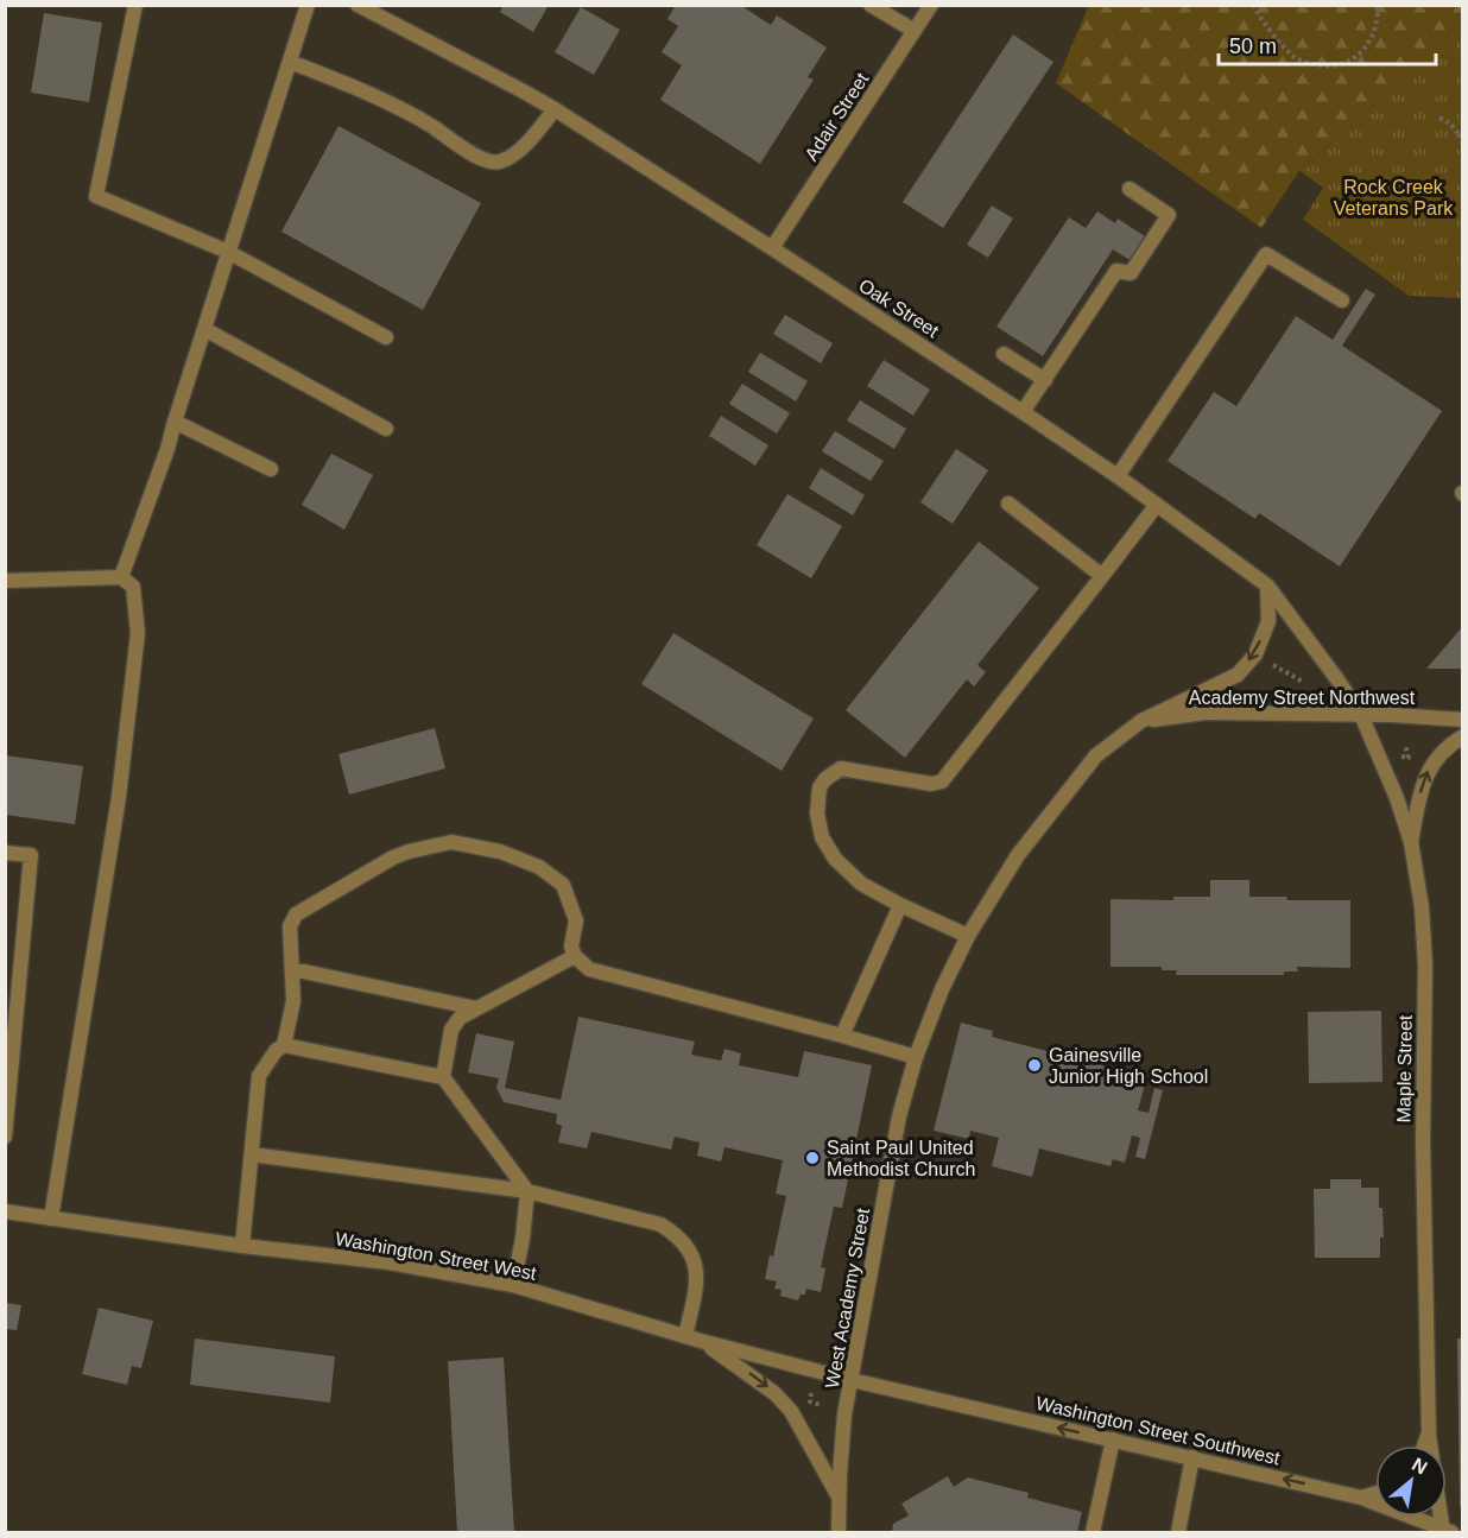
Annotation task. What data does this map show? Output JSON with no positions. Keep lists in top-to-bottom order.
{
  "streets": {
    "street": [
      "Adair Street",
      "Oak Street",
      "Academy Street Northwest",
      "Maple Street",
      "Washington Street West",
      "West Academy Street",
      "Washington Street Southwest"
    ]
  },
  "crossings": [
    ["Adair Street", "Oak Street"],
    ["Oak Street", "Academy Street Northwest"],
    ["Oak Street", "Maple Street"],
    ["Oak Street", "West Academy Street"],
    ["Academy Street Northwest", "Maple Street"],
    ["Academy Street Northwest", "West Academy Street"],
    ["Washington Street West", "West Academy Street"],
    ["Washington Street West", "Washington Street Southwest"],
    ["West Academy Street", "Washington Street Southwest"]
  ],
  "one_way": ["Washington Street Southwest"],
  "parks": ["Rock Creek Veterans Park"],
  "places": ["Gainesville Junior High School", "Saint Paul United Methodist Church"],
  "scale_bar": "50 m",
  "north": "top right"
}
